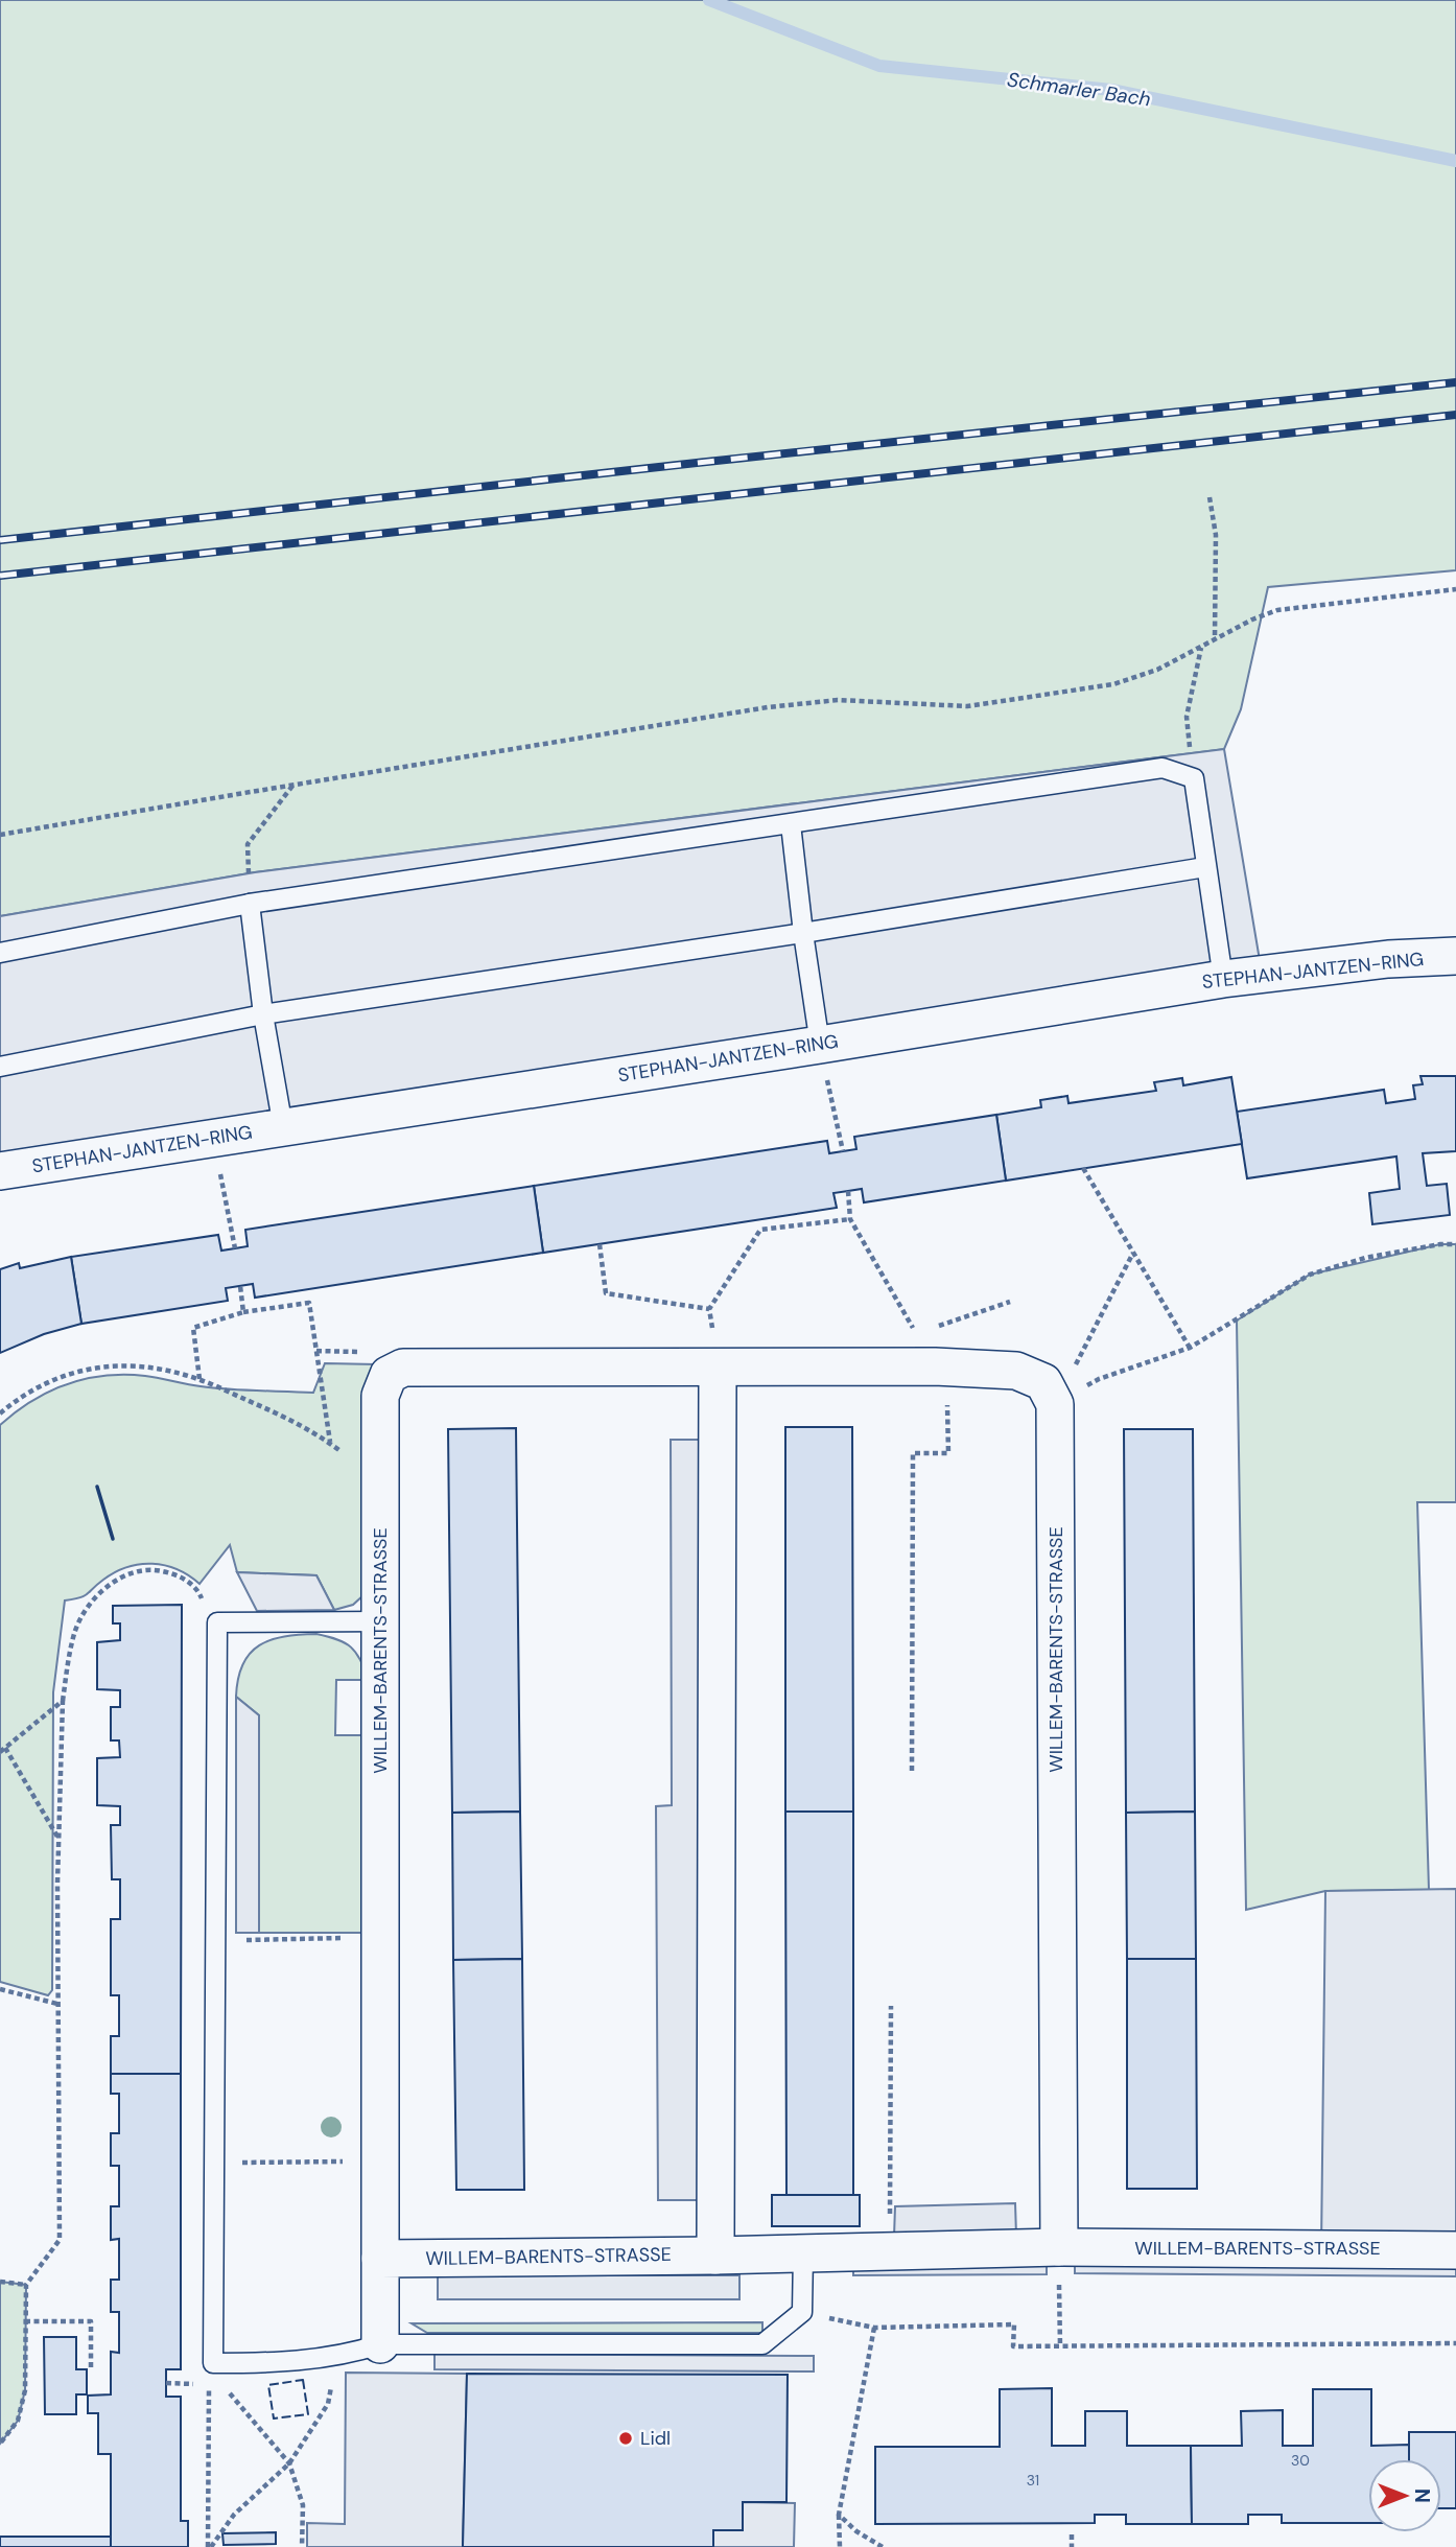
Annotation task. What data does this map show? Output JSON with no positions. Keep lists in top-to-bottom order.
{
  "streets": {
    "street": ["STEPHAN-JANTZEN-RING", "WILLEM-BARENTS-STRASSE"]
  },
  "water": ["Schmarler Bach"],
  "places": ["Lidl"],
  "house_numbers": ["30", "31"],
  "north": "right"
}
